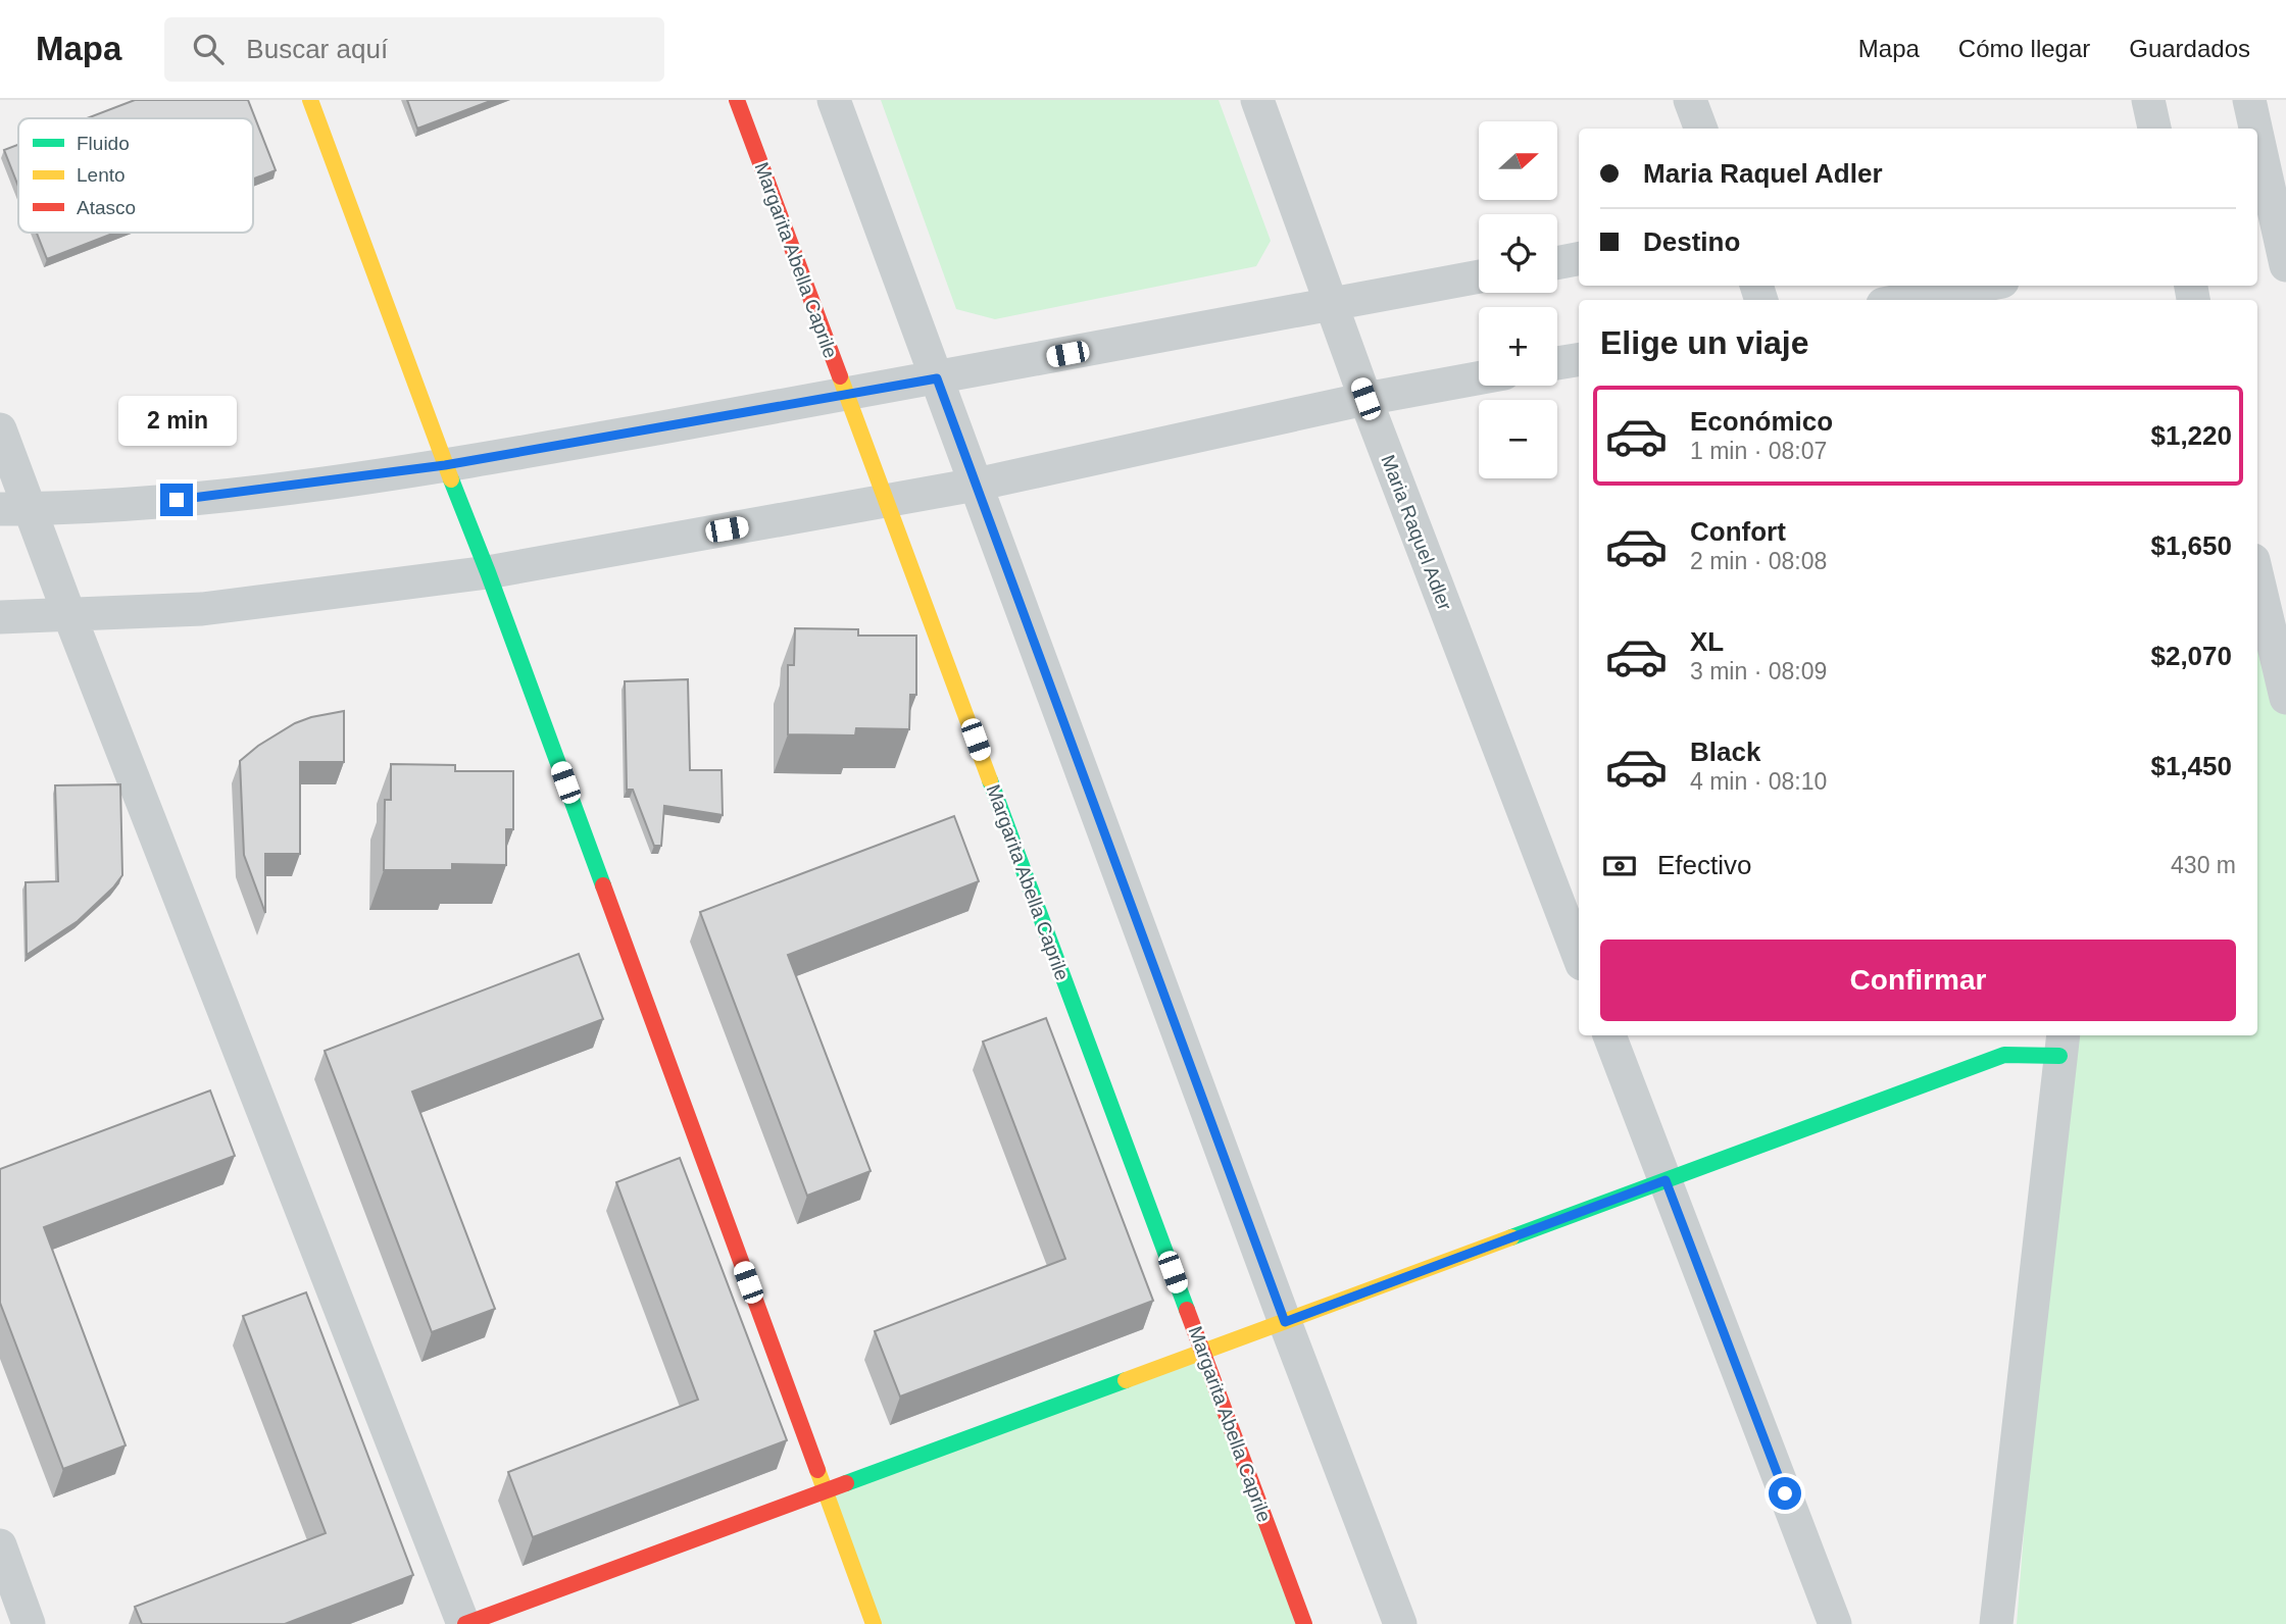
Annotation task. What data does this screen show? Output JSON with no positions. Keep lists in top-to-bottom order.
{
  "streets": {
    "street": ["Margarita Abella Caprile", "Maria Raquel Adler"]
  },
  "legend": ["Fluido", "Lento", "Atasco"],
  "north": "right",
  "page": {
    "header": "Mapa",
    "search": "Buscar aquí",
    "nav": ["Mapa", "Cómo llegar", "Guardados"],
    "map_buttons": ["+", "−"],
    "banner": ["Maria Raquel Adler", "Destino"],
    "heading": "Elige un viaje",
    "list": [
      {
        "name": "Económico",
        "note": "1 min · 08:07",
        "value": "$1,220"
      },
      {
        "name": "Confort",
        "note": "2 min · 08:08",
        "value": "$1,650"
      },
      {
        "name": "XL",
        "note": "3 min · 08:09",
        "value": "$2,070"
      },
      {
        "name": "Black",
        "note": "4 min · 08:10",
        "value": "$1,450"
      }
    ],
    "bubble": "2 min",
    "pay": ["Efectivo", "430 m"],
    "buttons": "Confirmar"
  }
}
